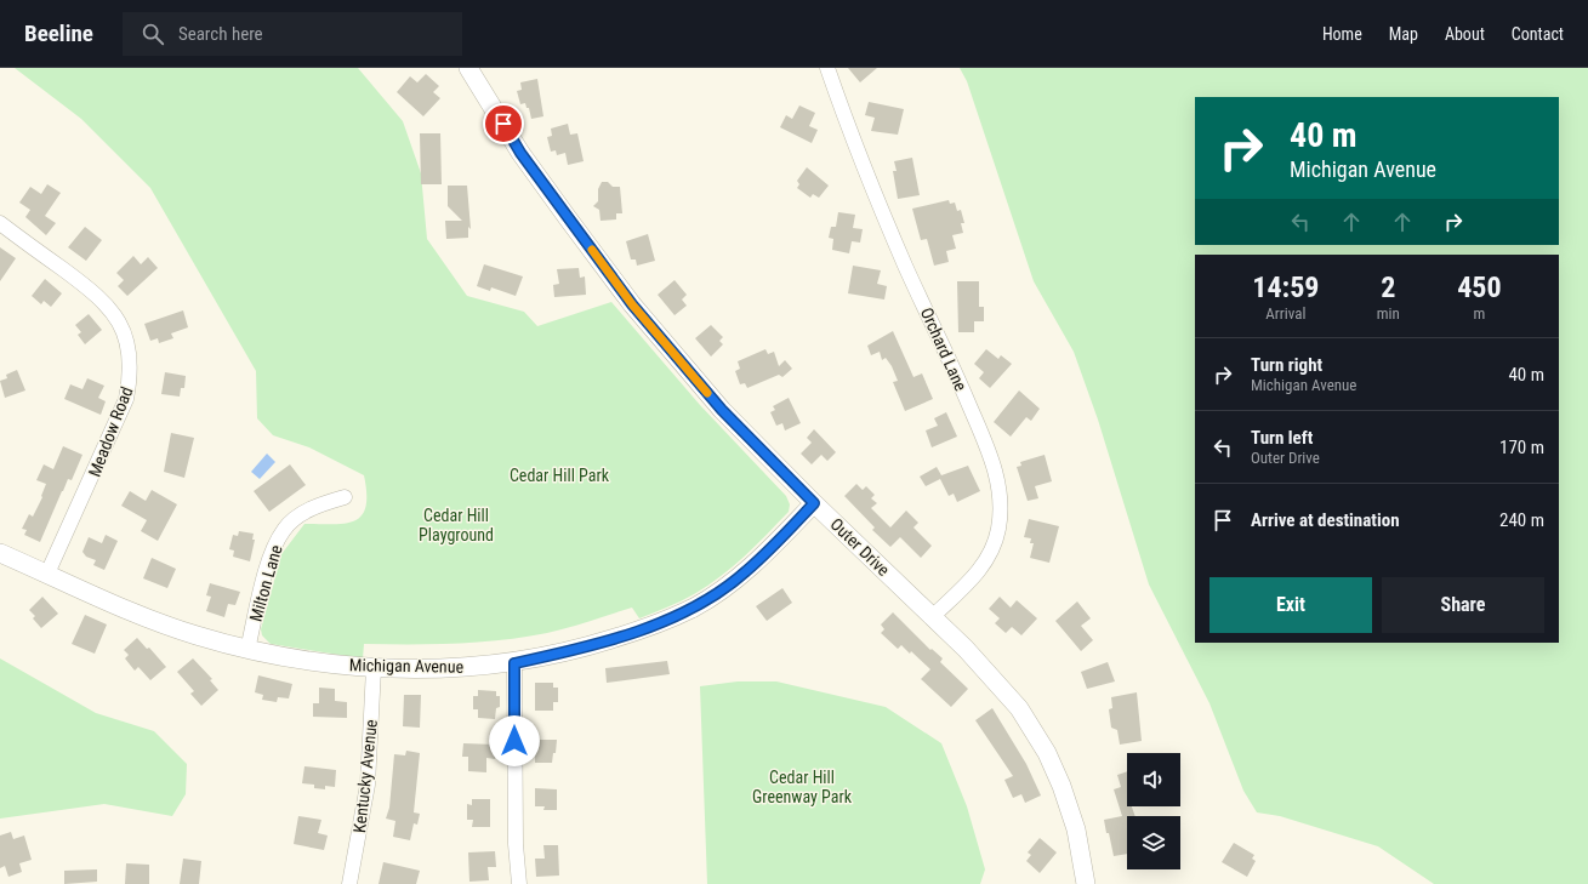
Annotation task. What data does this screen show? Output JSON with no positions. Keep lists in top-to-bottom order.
{
  "streets": {
    "street": [
      "Orchard Lane",
      "Meadow Road",
      "Outer Drive",
      "Milton Lane",
      "Michigan Avenue",
      "Kentucky Avenue"
    ]
  },
  "crossings": [
    ["Orchard Lane", "Outer Drive"],
    ["Meadow Road", "Michigan Avenue"],
    ["Outer Drive", "Michigan Avenue"],
    ["Milton Lane", "Michigan Avenue"],
    ["Michigan Avenue", "Kentucky Avenue"]
  ],
  "parks": ["Cedar Hill Park", "Cedar Hill Playground", "Cedar Hill Greenway Park"],
  "page": {
    "header": "Beeline",
    "search": "Search here",
    "nav": [
      "Home",
      "Map",
      "About",
      "Contact"
    ],
    "turn": ["40 m", "Michigan Avenue"],
    "eta": [
      "14:59",
      "Arrival",
      "2",
      "min",
      "450",
      "m"
    ],
    "list": [
      {
        "name": "Turn right",
        "note": "Michigan Avenue",
        "value": "40 m"
      },
      {
        "name": "Turn left",
        "note": "Outer Drive",
        "value": "170 m"
      },
      {
        "name": "Arrive at destination",
        "value": "240 m"
      }
    ],
    "buttons": ["Exit", "Share"]
  }
}
